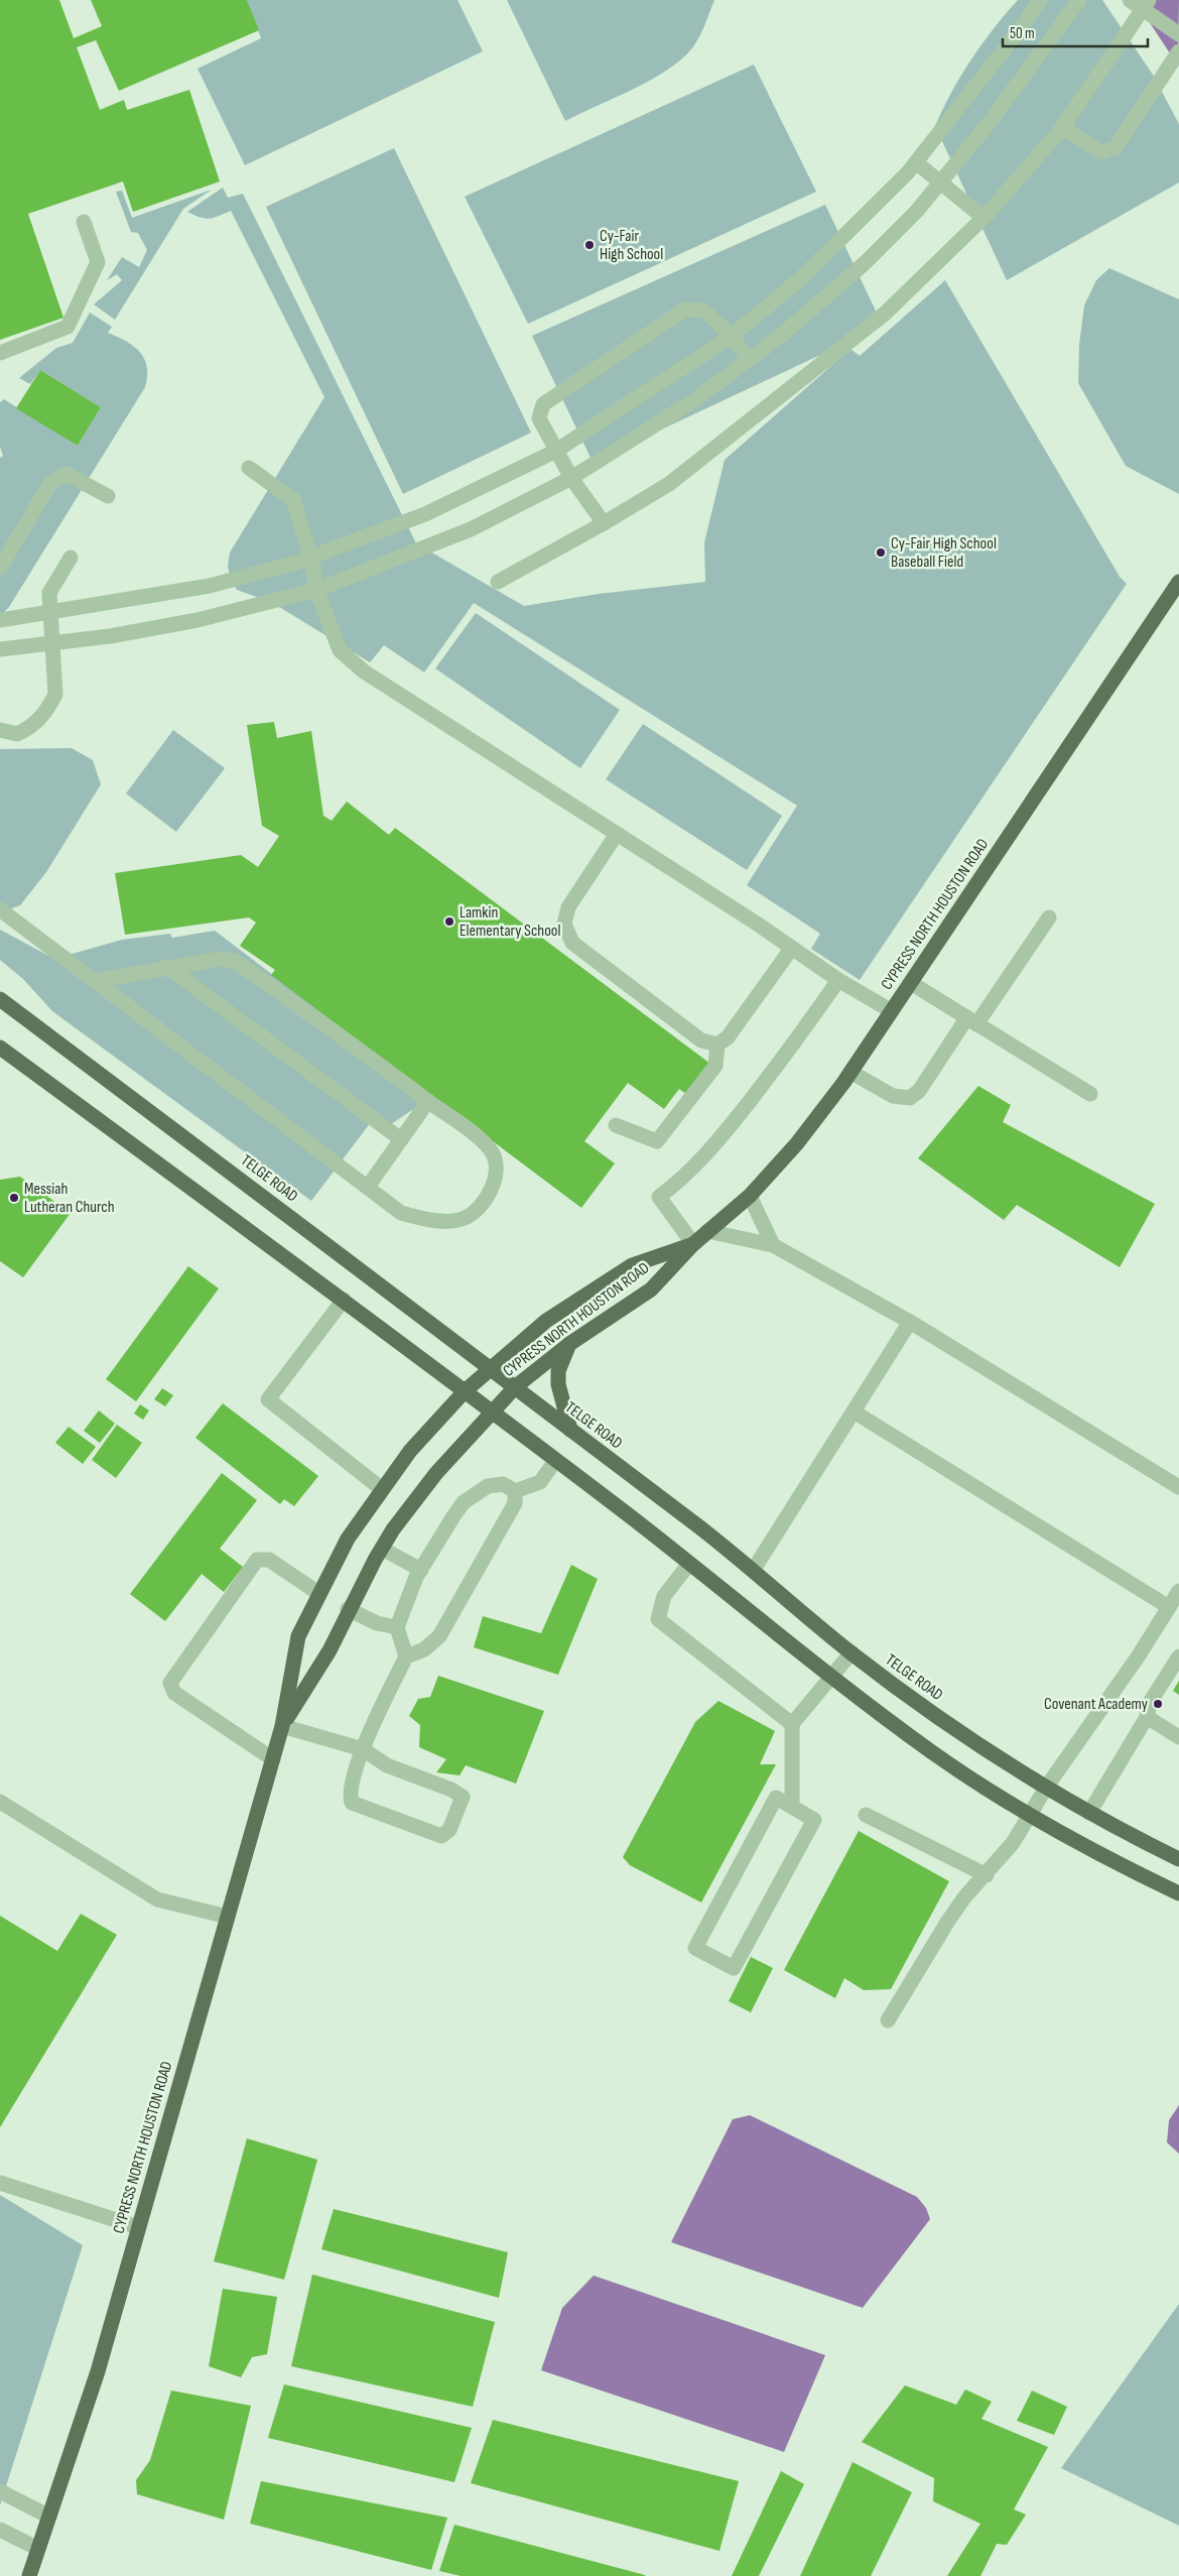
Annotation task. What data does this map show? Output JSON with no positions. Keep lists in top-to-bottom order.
{
  "streets": {
    "main road": ["CYPRESS NORTH HOUSTON ROAD", "TELGE ROAD"]
  },
  "crossings": [
    ["CYPRESS NORTH HOUSTON ROAD", "TELGE ROAD"]
  ],
  "places": [
    "Cy-Fair High School",
    "Cy-Fair High School Baseball Field",
    "Lamkin Elementary School",
    "Messiah Lutheran Church",
    "Covenant Academy"
  ],
  "scale_bar": "50 m"
}
